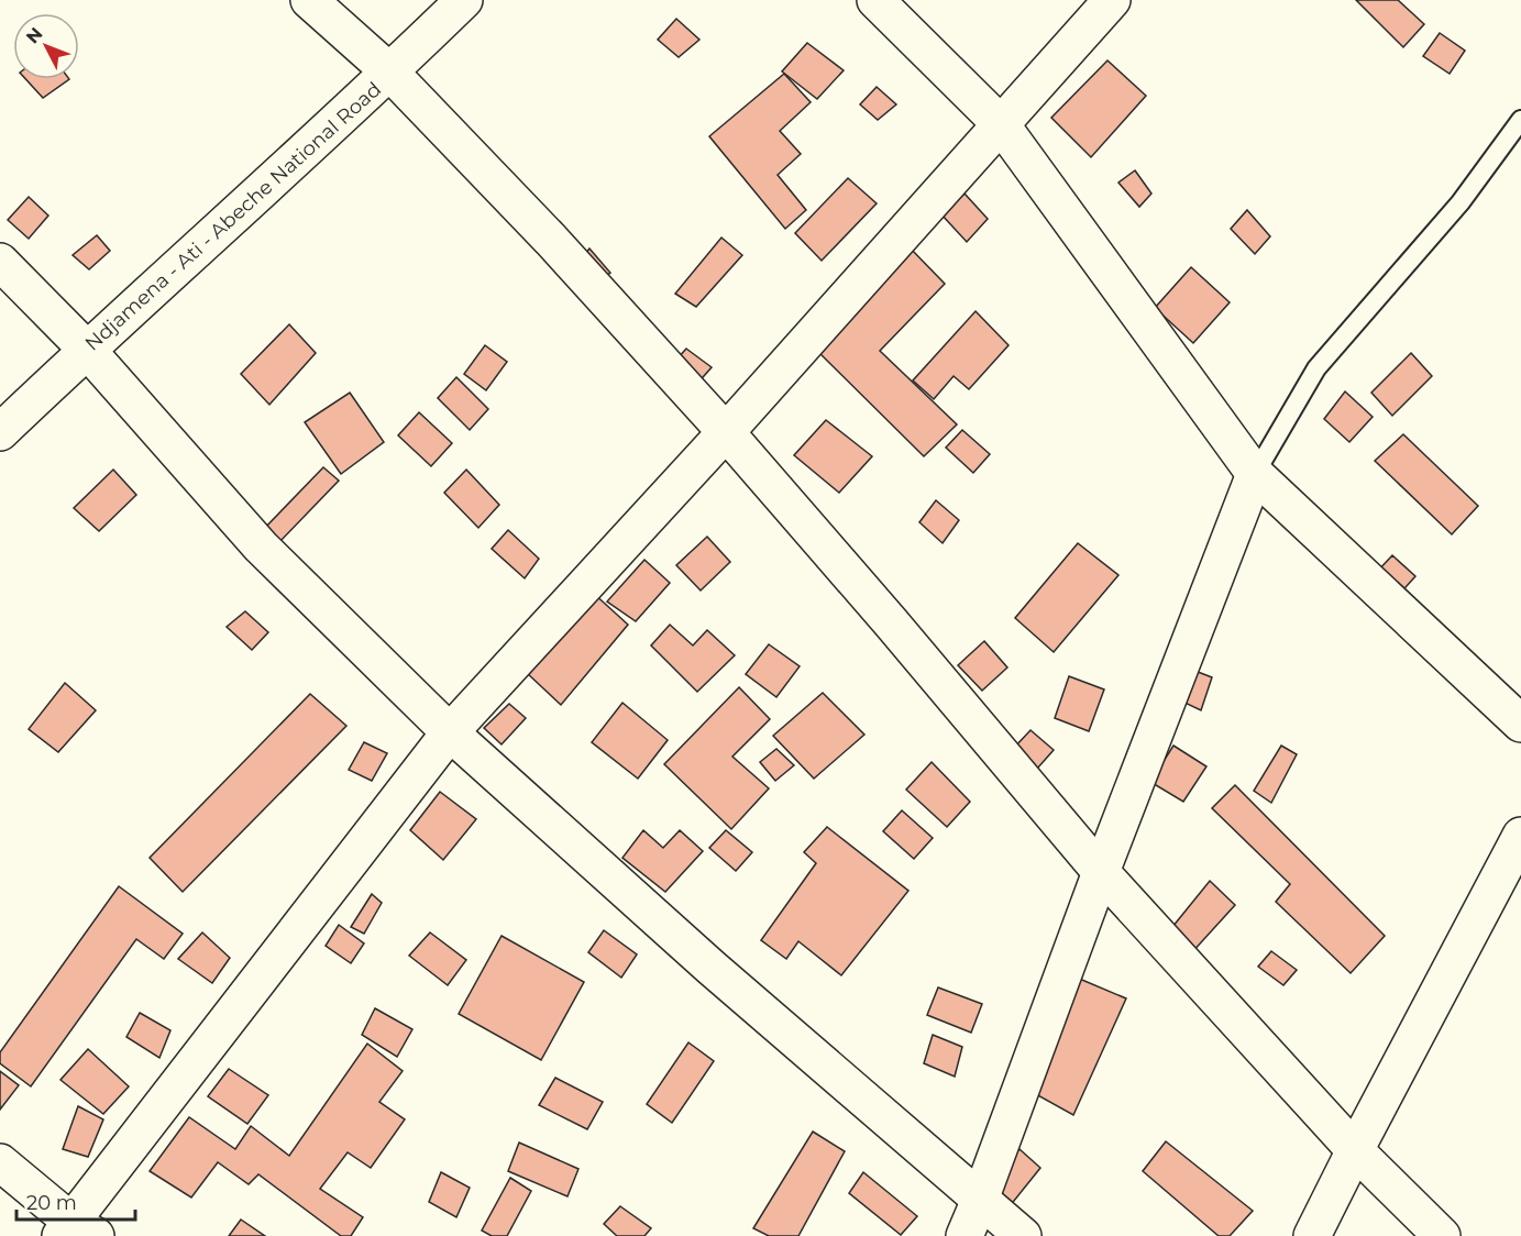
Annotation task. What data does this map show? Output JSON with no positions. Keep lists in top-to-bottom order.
{
  "streets": {
    "main road": ["Ndjamena - Ati - Abeche National Road"]
  },
  "scale_bar": "20 m",
  "north": "top left"
}
